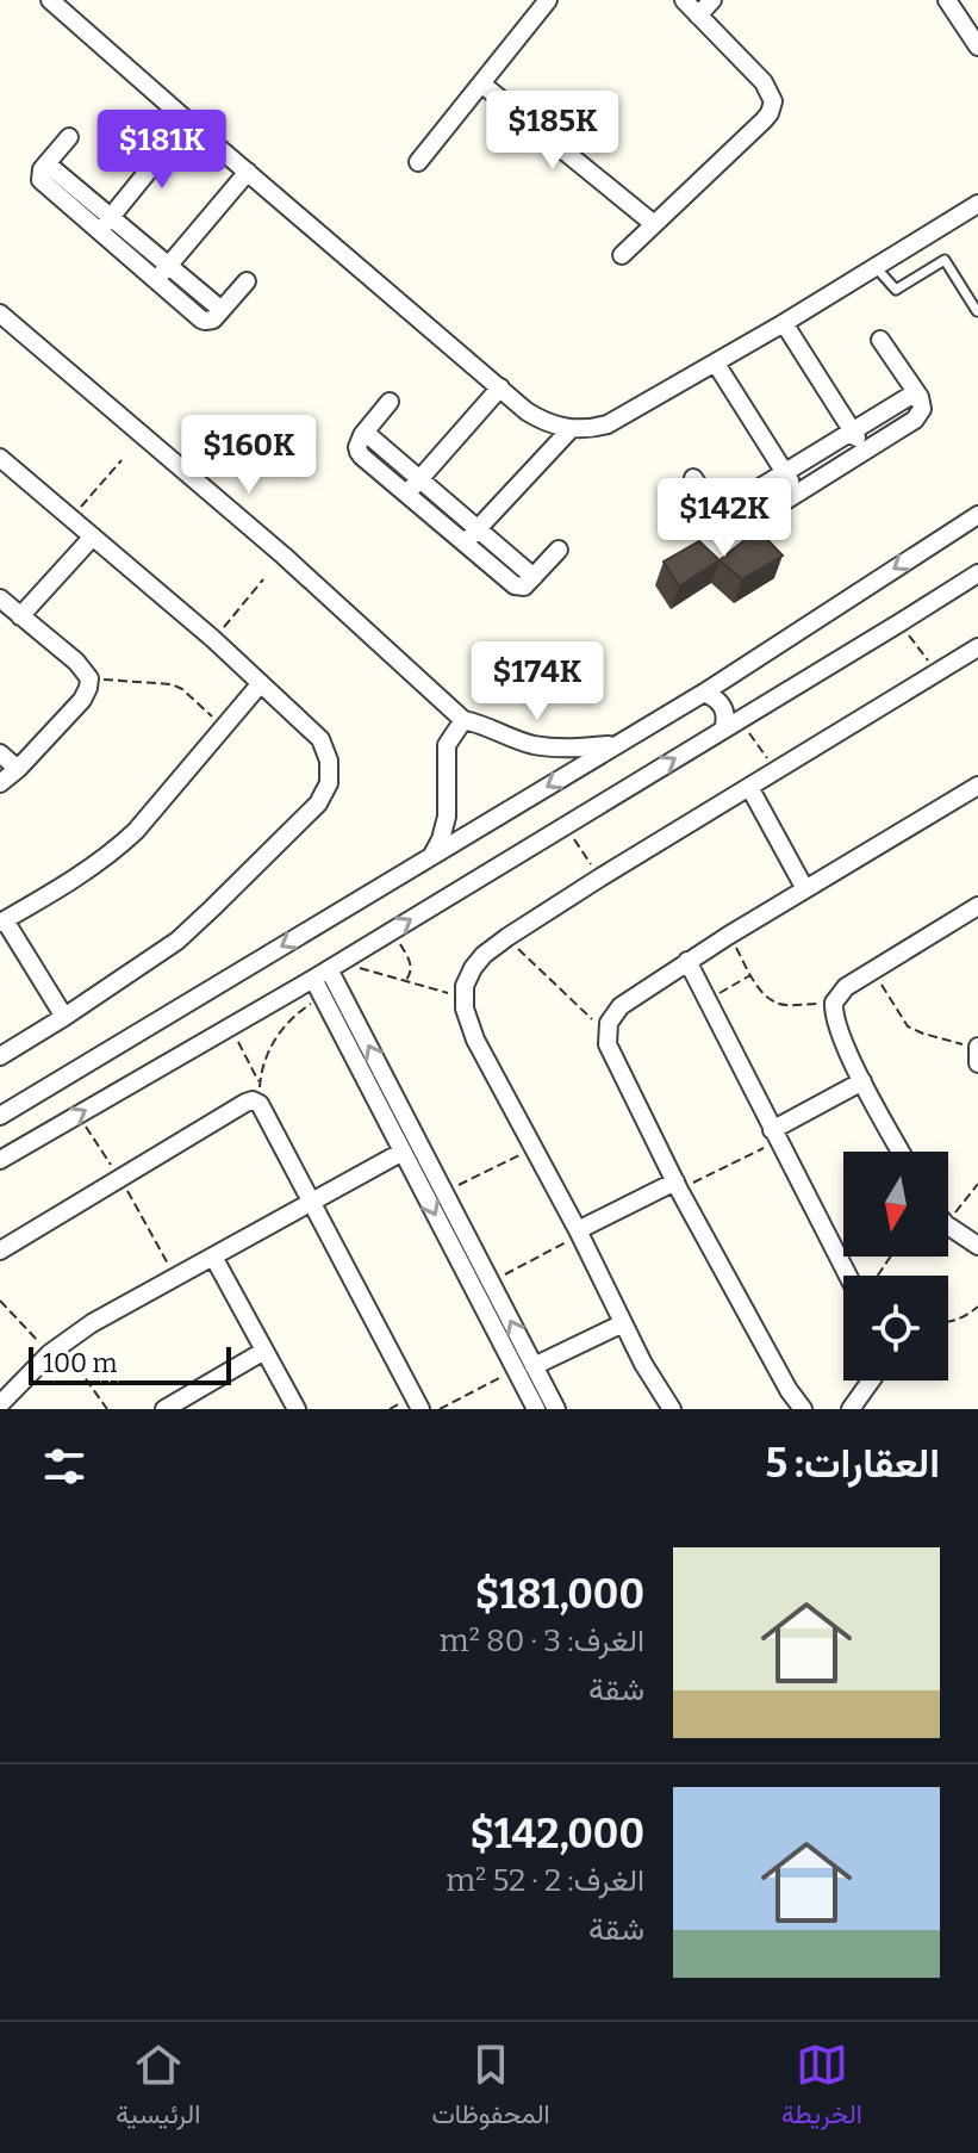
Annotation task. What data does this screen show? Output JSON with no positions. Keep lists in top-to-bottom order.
{
  "scale_bar": "100 m",
  "north": "bottom",
  "page": {
    "price": [
      "$185K",
      "$181K",
      "$160K",
      "$142K",
      "$174K"
    ],
    "scale": "100 m",
    "heading": "العقارات: 5",
    "list": [
      {
        "name": "$181,000",
        "note": "الغرف: 3 · 80 m² · شقة"
      },
      {
        "name": "$142,000",
        "note": "الغرف: 2 · 52 m² · شقة"
      }
    ],
    "tabs": ["الخريطة", "المحفوظات", "الرئيسية"]
  }
}
